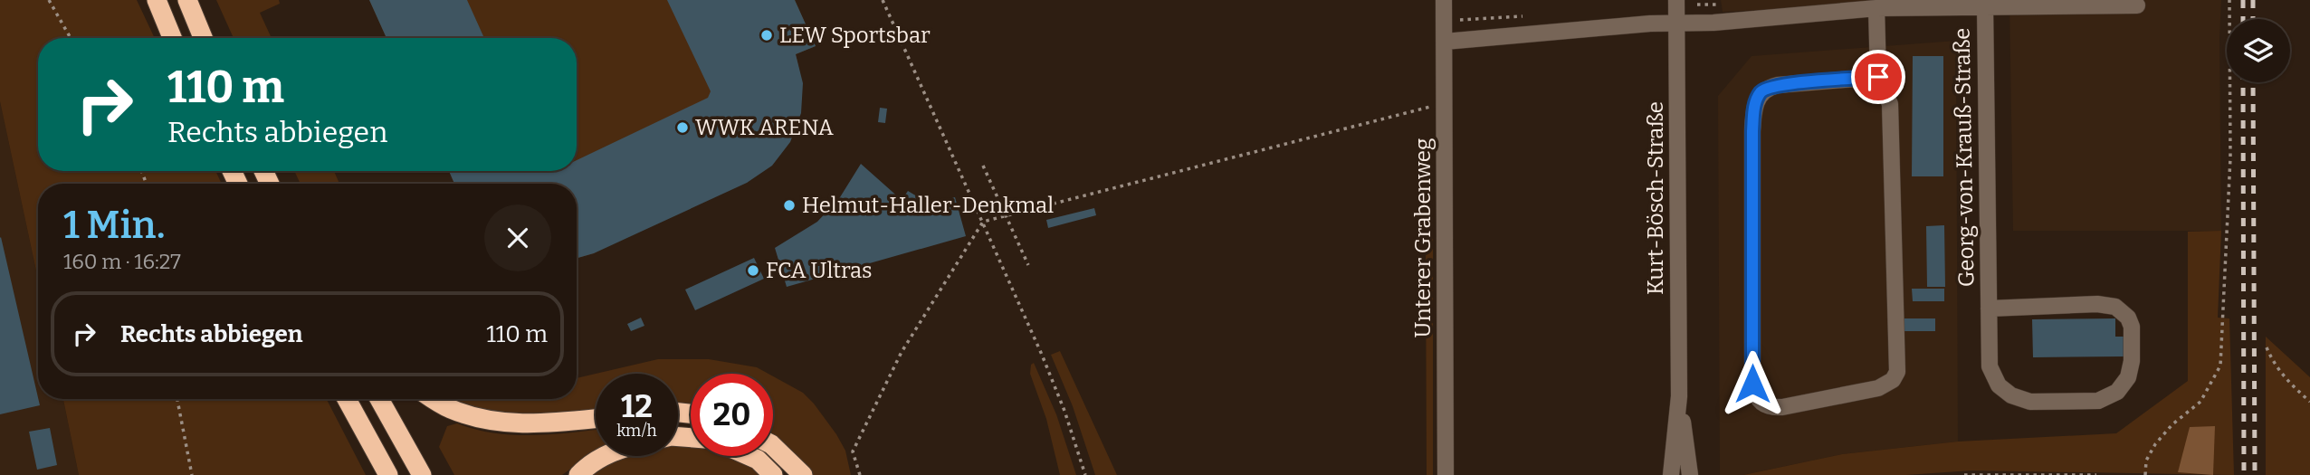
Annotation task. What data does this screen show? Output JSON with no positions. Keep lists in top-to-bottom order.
{
  "streets": {
    "street": ["Georg-von-Krauß-Straße", "Kurt-Bösch-Straße", "Unterer Grabenweg"]
  },
  "crossings": [
    ["Georg-von-Krauß-Straße", "Kurt-Bösch-Straße"],
    ["Georg-von-Krauß-Straße", "Unterer Grabenweg"]
  ],
  "places": [
    "LEW Sportsbar",
    "WWK ARENA",
    "Helmut-Haller-Denkmal",
    "FCA Ultras"
  ],
  "page": {
    "turn": ["110 m", "Rechts abbiegen"],
    "heading": ["1 Min.", "160 m · 16:27"],
    "list": [
      {
        "name": "Rechts abbiegen",
        "value": "110 m"
      }
    ],
    "speed": "12 km/h",
    "limit": "20"
  }
}
